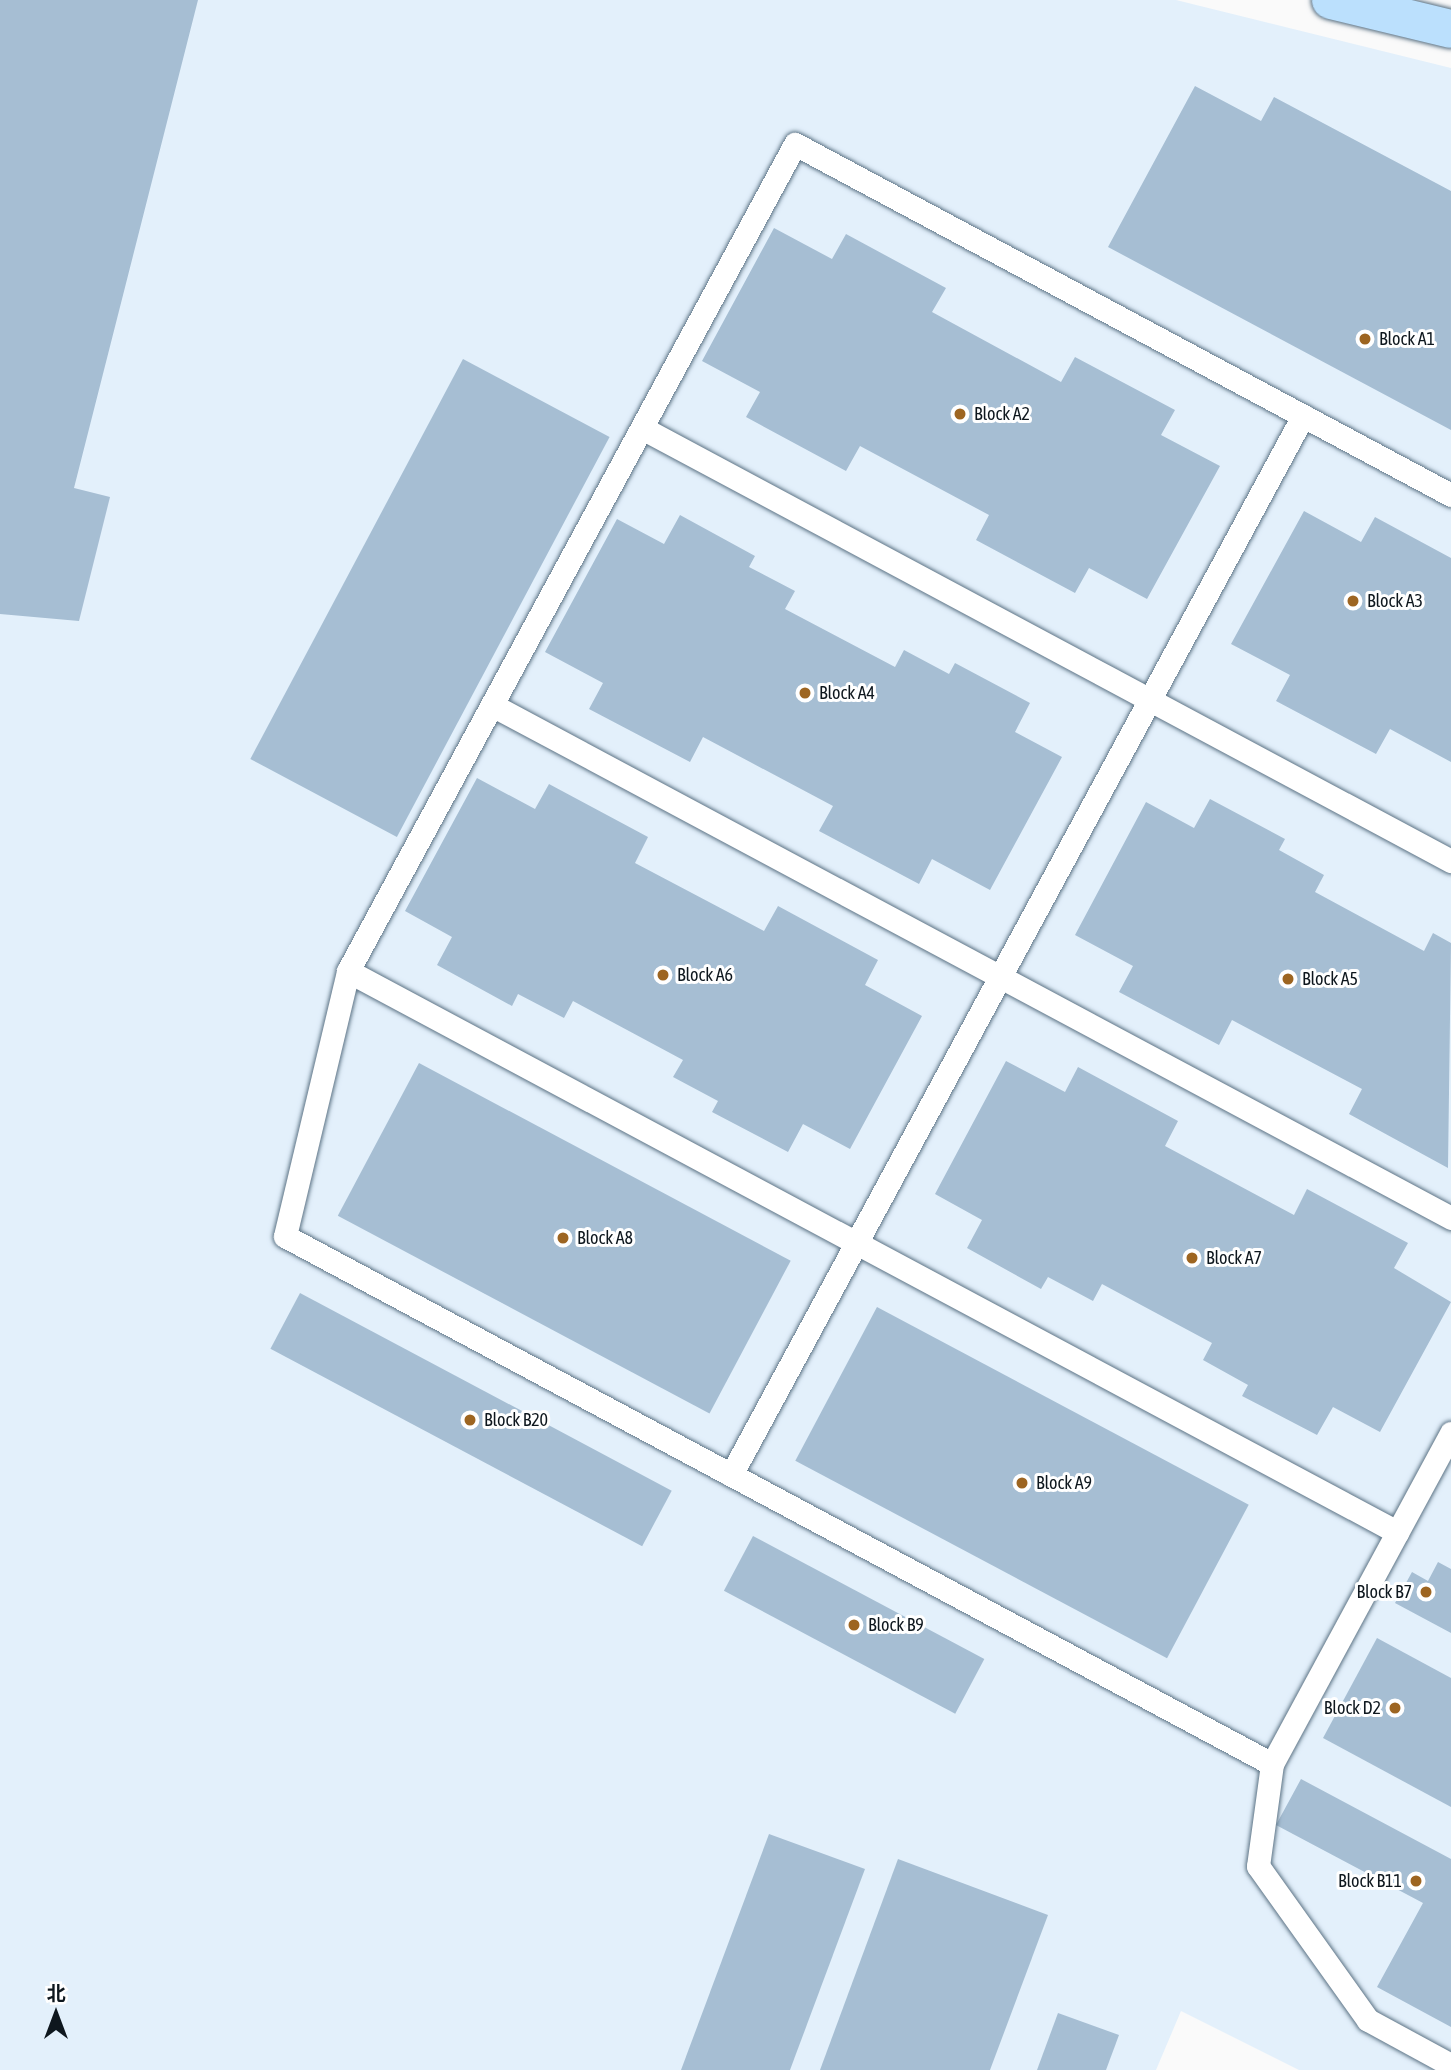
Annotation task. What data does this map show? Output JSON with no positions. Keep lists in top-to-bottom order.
{
  "places": [
    "Block A1",
    "Block A2",
    "Block A3",
    "Block A4",
    "Block A6",
    "Block A5",
    "Block A8",
    "Block A7",
    "Block B20",
    "Block A9",
    "Block B7",
    "Block B9",
    "Block D2",
    "Block B11"
  ],
  "north": "top"
}
